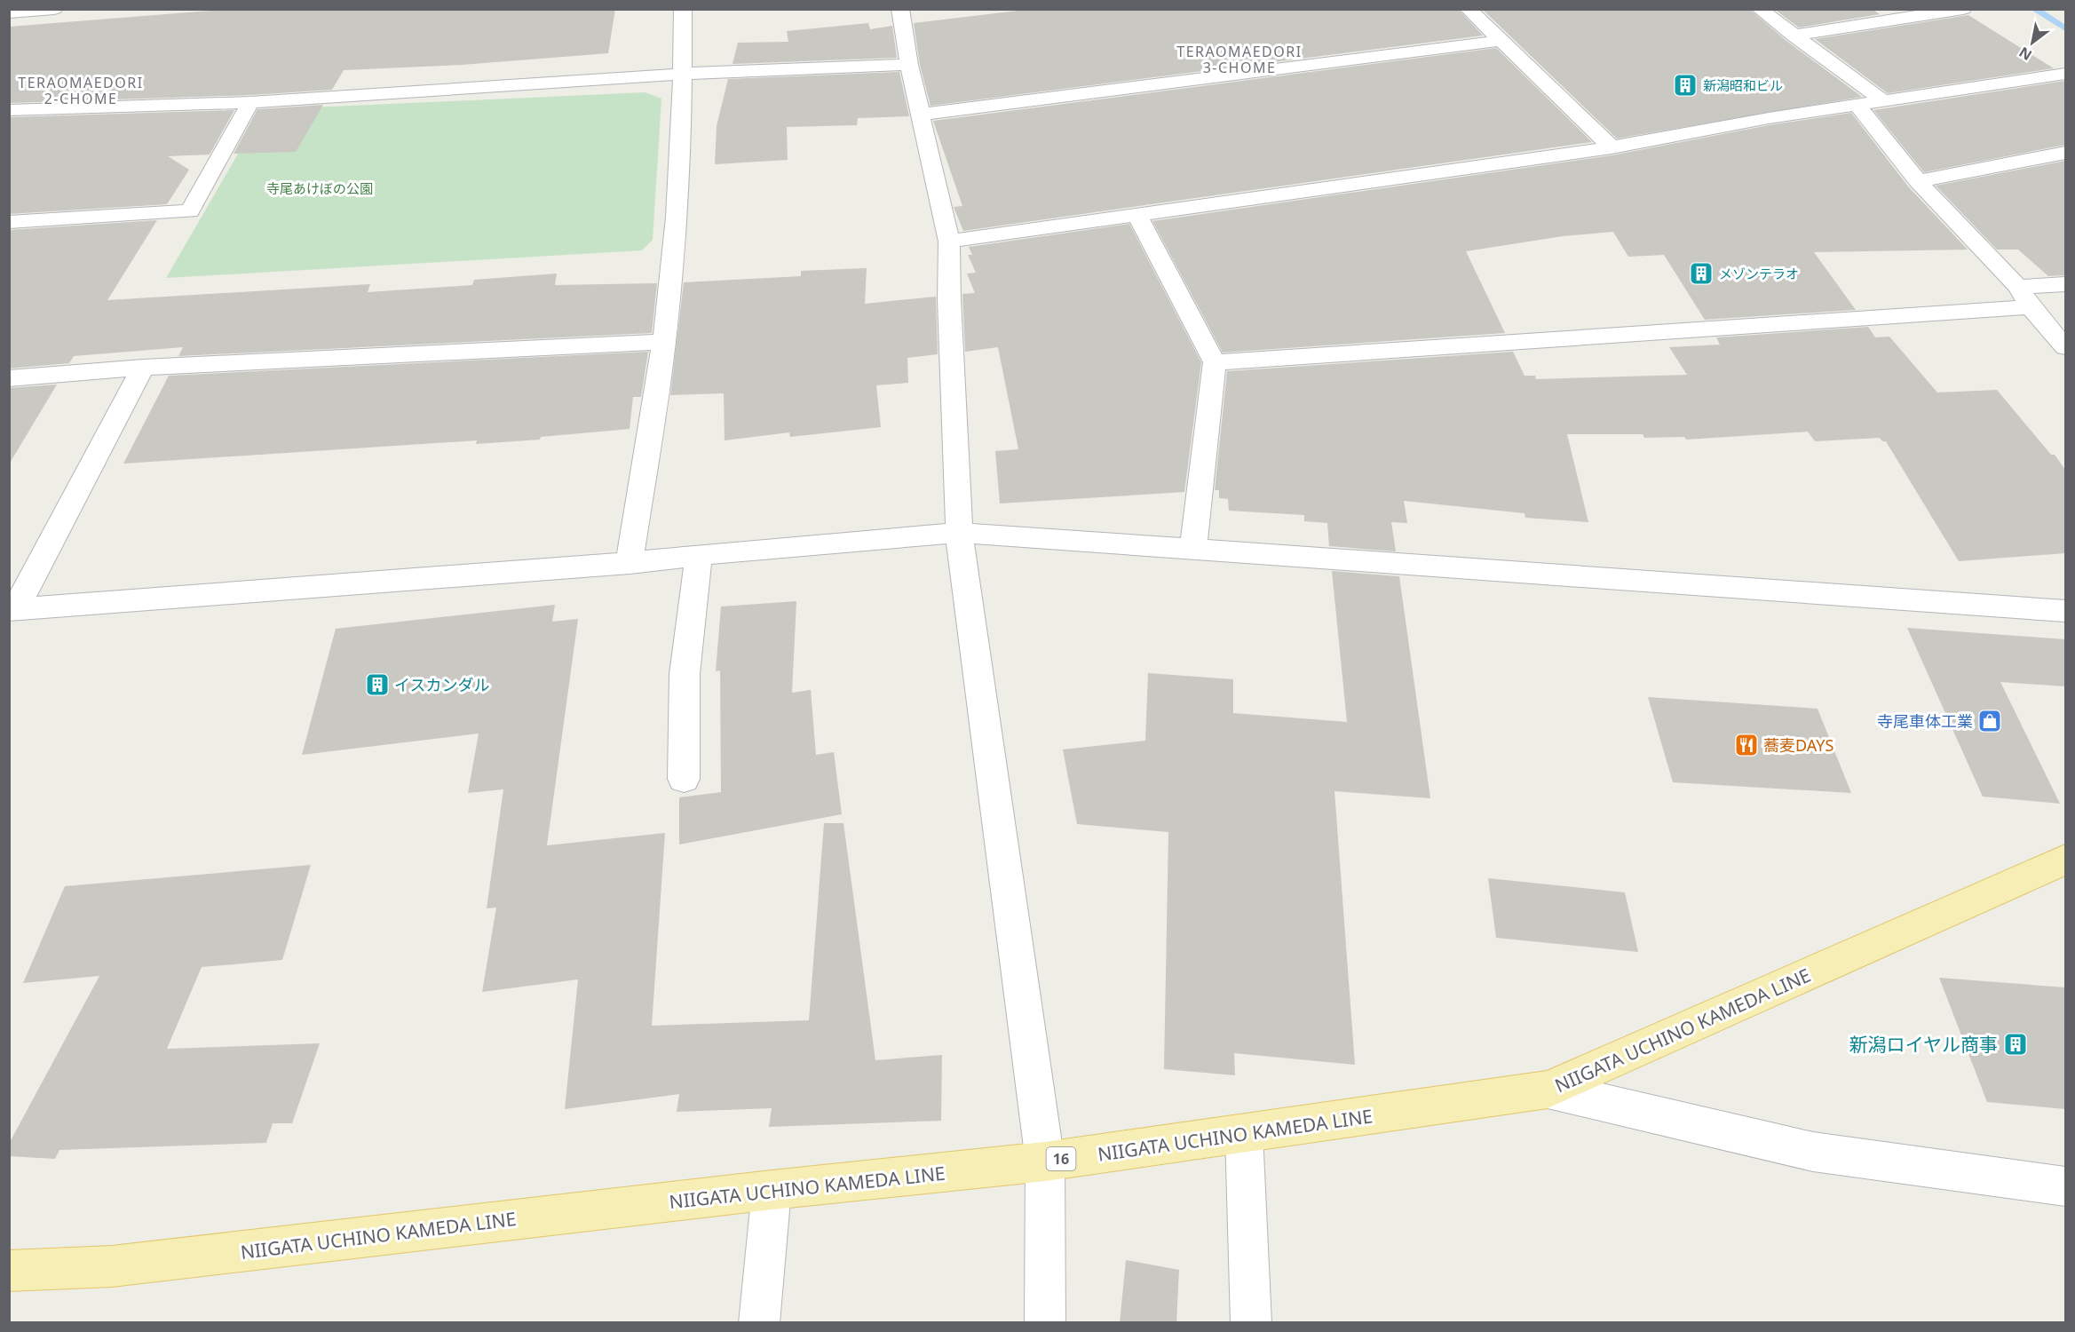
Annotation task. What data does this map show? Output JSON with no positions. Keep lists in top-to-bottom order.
{
  "streets": {
    "main road": ["NIIGATA UCHINO KAMEDA LINE", "16"]
  },
  "districts": ["TERAOMAEDORI 3-CHOME", "TERAOMAEDORI 2-CHOME"],
  "parks": ["寺尾あけぼの公園"],
  "places": {
    "building": [
      "新潟昭和ビル",
      "メゾンテラオ",
      "イスカンダル",
      "新潟ロイヤル商事"
    ],
    "shop": ["寺尾車体工業"],
    "restaurant": ["蕎麦DAYS"]
  },
  "north": "bottom left"
}
